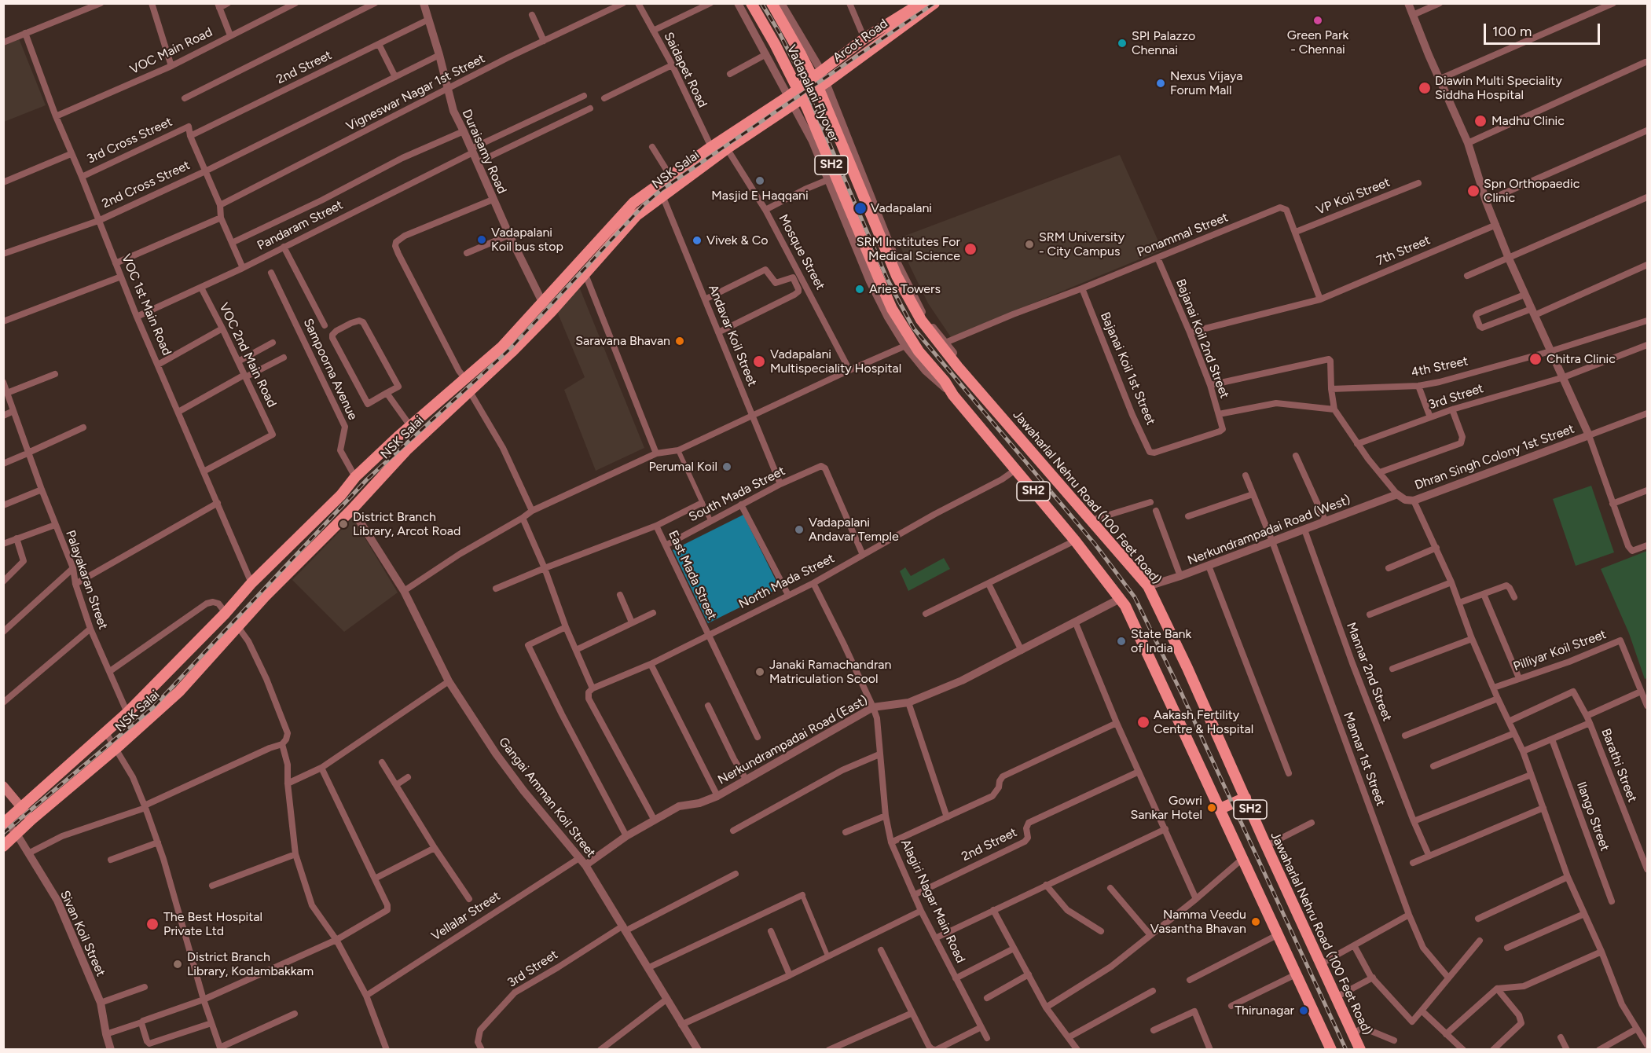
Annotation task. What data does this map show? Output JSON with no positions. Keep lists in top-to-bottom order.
{
  "streets": {
    "main road": [
      "Arcot Road",
      "Vadapalani Flyover",
      "SH2",
      "NSK Salai",
      "Jawaharlal Nehru Road (100 Feet Road)"
    ],
    "street": [
      "VOC Main Road",
      "2nd Street",
      "Saidapet Road",
      "Vigneswar Nagar 1st Street",
      "3rd Cross Street",
      "Duraisamy Road",
      "2nd Cross Street",
      "VP Koil Street",
      "Pandaram Street",
      "Ponammal Street",
      "7th Street",
      "Mosque Street",
      "VOC 1st Main Road",
      "Andavar Koil Street",
      "Bajanai Koil 2nd Street",
      "VOC 2nd Main Road",
      "4th Street",
      "Bajanai Koil 1st Street",
      "Sampoorna Avenue",
      "3rd Street",
      "Dhran Singh Colony 1st Street",
      "South Mada Street",
      "Nerkundrampadai Road (West)",
      "East Mada Street",
      "Palayakaran Street",
      "North Mada Street",
      "Pilliyar Koil Street",
      "Mannar 2nd Street",
      "Nerkundrampadai Road (East)",
      "Mannar 1st Street",
      "Barathi Street",
      "Gangai Amman Koil Street",
      "Ilango Street",
      "Alagiri Nagar Main Road",
      "Vellalar Street",
      "Sivan Koil Street"
    ]
  },
  "crossings": [
    ["Arcot Road", "NSK Salai"],
    ["Arcot Road", "Jawaharlal Nehru Road (100 Feet Road)"],
    ["VOC Main Road", "VOC 1st Main Road"],
    ["2nd Street", "3rd Cross Street"],
    ["2nd Street", "Duraisamy Road"],
    ["2nd Street", "Alagiri Nagar Main Road"],
    ["Vigneswar Nagar 1st Street", "Duraisamy Road"],
    ["Vadapalani Flyover", "SH2"],
    ["Vadapalani Flyover", "Jawaharlal Nehru Road (100 Feet Road)"],
    ["3rd Cross Street", "VOC 1st Main Road"],
    ["Duraisamy Road", "NSK Salai"],
    ["Duraisamy Road", "2nd Cross Street"],
    ["Duraisamy Road", "Pandaram Street"],
    ["SH2", "North Mada Street"],
    ["SH2", "Nerkundrampadai Road (East)"],
    ["NSK Salai", "Mosque Street"],
    ["NSK Salai", "Andavar Koil Street"],
    ["NSK Salai", "Jawaharlal Nehru Road (100 Feet Road)"],
    ["NSK Salai", "Palayakaran Street"],
    ["NSK Salai", "Gangai Amman Koil Street"],
    ["NSK Salai", "Sivan Koil Street"],
    ["2nd Cross Street", "VOC 1st Main Road"],
    ["VP Koil Street", "Ponammal Street"],
    ["Pandaram Street", "VOC 1st Main Road"],
    ["Pandaram Street", "VOC 2nd Main Road"],
    ["Ponammal Street", "7th Street"],
    ["Ponammal Street", "Bajanai Koil 2nd Street"],
    ["Ponammal Street", "Bajanai Koil 1st Street"],
    ["Ponammal Street", "Jawaharlal Nehru Road (100 Feet Road)"],
    ["7th Street", "Bajanai Koil 2nd Street"],
    ["VOC 1st Main Road", "VOC 2nd Main Road"],
    ["Andavar Koil Street", "South Mada Street"],
    ["Bajanai Koil 2nd Street", "Bajanai Koil 1st Street"],
    ["3rd Street", "Gangai Amman Koil Street"],
    ["Dhran Singh Colony 1st Street", "Nerkundrampadai Road (West)"],
    ["South Mada Street", "East Mada Street"],
    ["South Mada Street", "North Mada Street"],
    ["Jawaharlal Nehru Road (100 Feet Road)", "Nerkundrampadai Road (West)"],
    ["Nerkundrampadai Road (West)", "Mannar 2nd Street"],
    ["Nerkundrampadai Road (West)", "Mannar 1st Street"],
    ["East Mada Street", "North Mada Street"],
    ["North Mada Street", "Alagiri Nagar Main Road"],
    ["Nerkundrampadai Road (East)", "Gangai Amman Koil Street"],
    ["Nerkundrampadai Road (East)", "Alagiri Nagar Main Road"],
    ["Gangai Amman Koil Street", "Vellalar Street"]
  ],
  "places": [
    "Green Park - Chennai",
    "SPI Palazzo Chennai",
    "Nexus Vijaya Forum Mall",
    "Diawin Multi Speciality Siddha Hospital",
    "Madhu Clinic",
    "Masjid E Haqqani",
    "Spn Orthopaedic Clinic",
    "Vadapalani",
    "Vadapalani Koil bus stop",
    "Vivek & Co",
    "SRM University - City Campus",
    "SRM Institutes For Medical Science",
    "Aries Towers",
    "Saravana Bhavan",
    "Chitra Clinic",
    "Vadapalani Multispeciality Hospital",
    "Perumal Koil",
    "District Branch Library, Arcot Road",
    "Vadapalani Andavar Temple",
    "State Bank of India",
    "Janaki Ramachandran Matriculation Scool",
    "Aakash Fertility Centre & Hospital",
    "Gowri Sankar Hotel",
    "Namma Veedu Vasantha Bhavan",
    "The Best Hospital Private Ltd",
    "District Branch Library, Kodambakkam",
    "Thirunagar"
  ],
  "scale_bar": "100 m"
}
